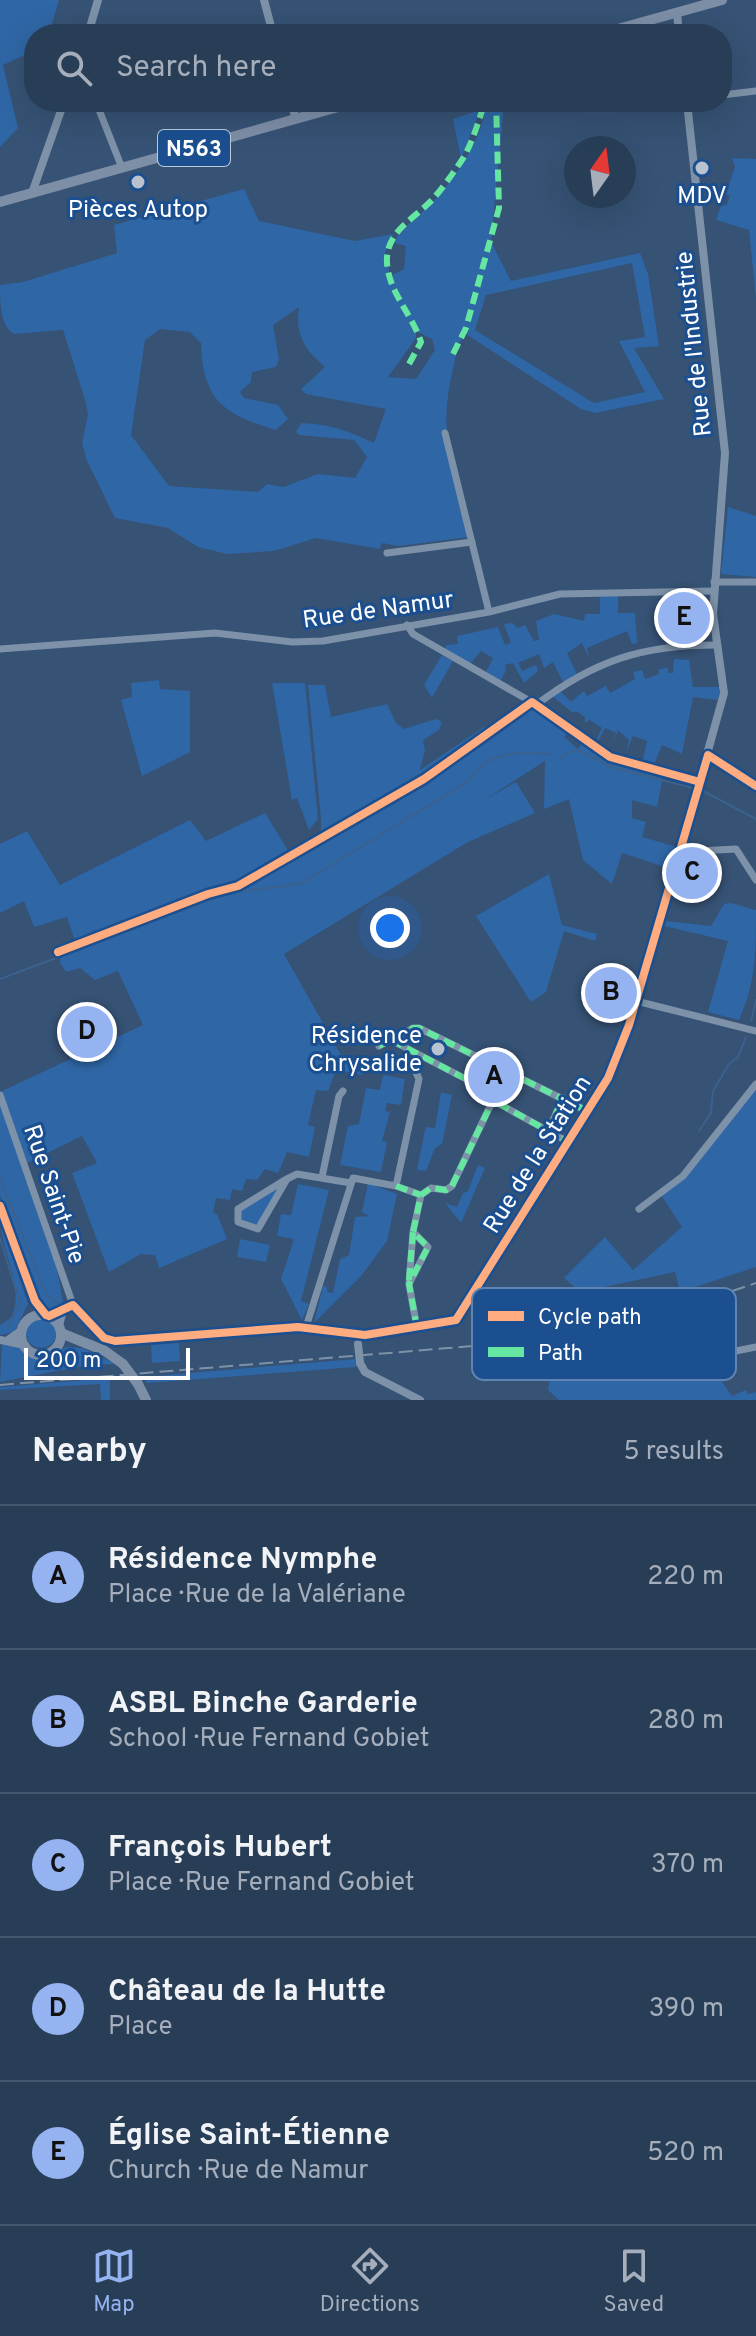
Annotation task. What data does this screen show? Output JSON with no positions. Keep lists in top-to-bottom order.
{
  "streets": {
    "main road": ["N563"],
    "street": [
      "Rue de l'Industrie",
      "Rue de Namur",
      "Rue de la Station",
      "Rue Saint-Pie"
    ]
  },
  "crossings": [
    ["Rue de l'Industrie", "Rue de Namur"],
    ["Rue de l'Industrie", "Rue de la Station"]
  ],
  "places": ["MDV", "Pièces Autop", "Résidence Chrysalide"],
  "legend": ["Cycle path", "Path"],
  "scale_bar": "200 m",
  "north": "top",
  "page": {
    "search": "Search here",
    "pins": [
      "E",
      "C",
      "B",
      "D",
      "A"
    ],
    "scale": "200 m",
    "heading": ["Nearby", "5 results"],
    "list": [
      {
        "mark": "A",
        "name": "Résidence Nymphe",
        "note": "Place · Rue de la Valériane",
        "value": "220 m"
      },
      {
        "mark": "B",
        "name": "ASBL Binche Garderie",
        "note": "School · Rue Fernand Gobiet",
        "value": "280 m"
      },
      {
        "mark": "C",
        "name": "François Hubert",
        "note": "Place · Rue Fernand Gobiet",
        "value": "370 m"
      },
      {
        "mark": "D",
        "name": "Château de la Hutte",
        "note": "Place",
        "value": "390 m"
      },
      {
        "mark": "E",
        "name": "Église Saint-Étienne",
        "note": "Church · Rue de Namur",
        "value": "520 m"
      }
    ],
    "nav": ["Map", "Directions", "Saved"]
  }
}
